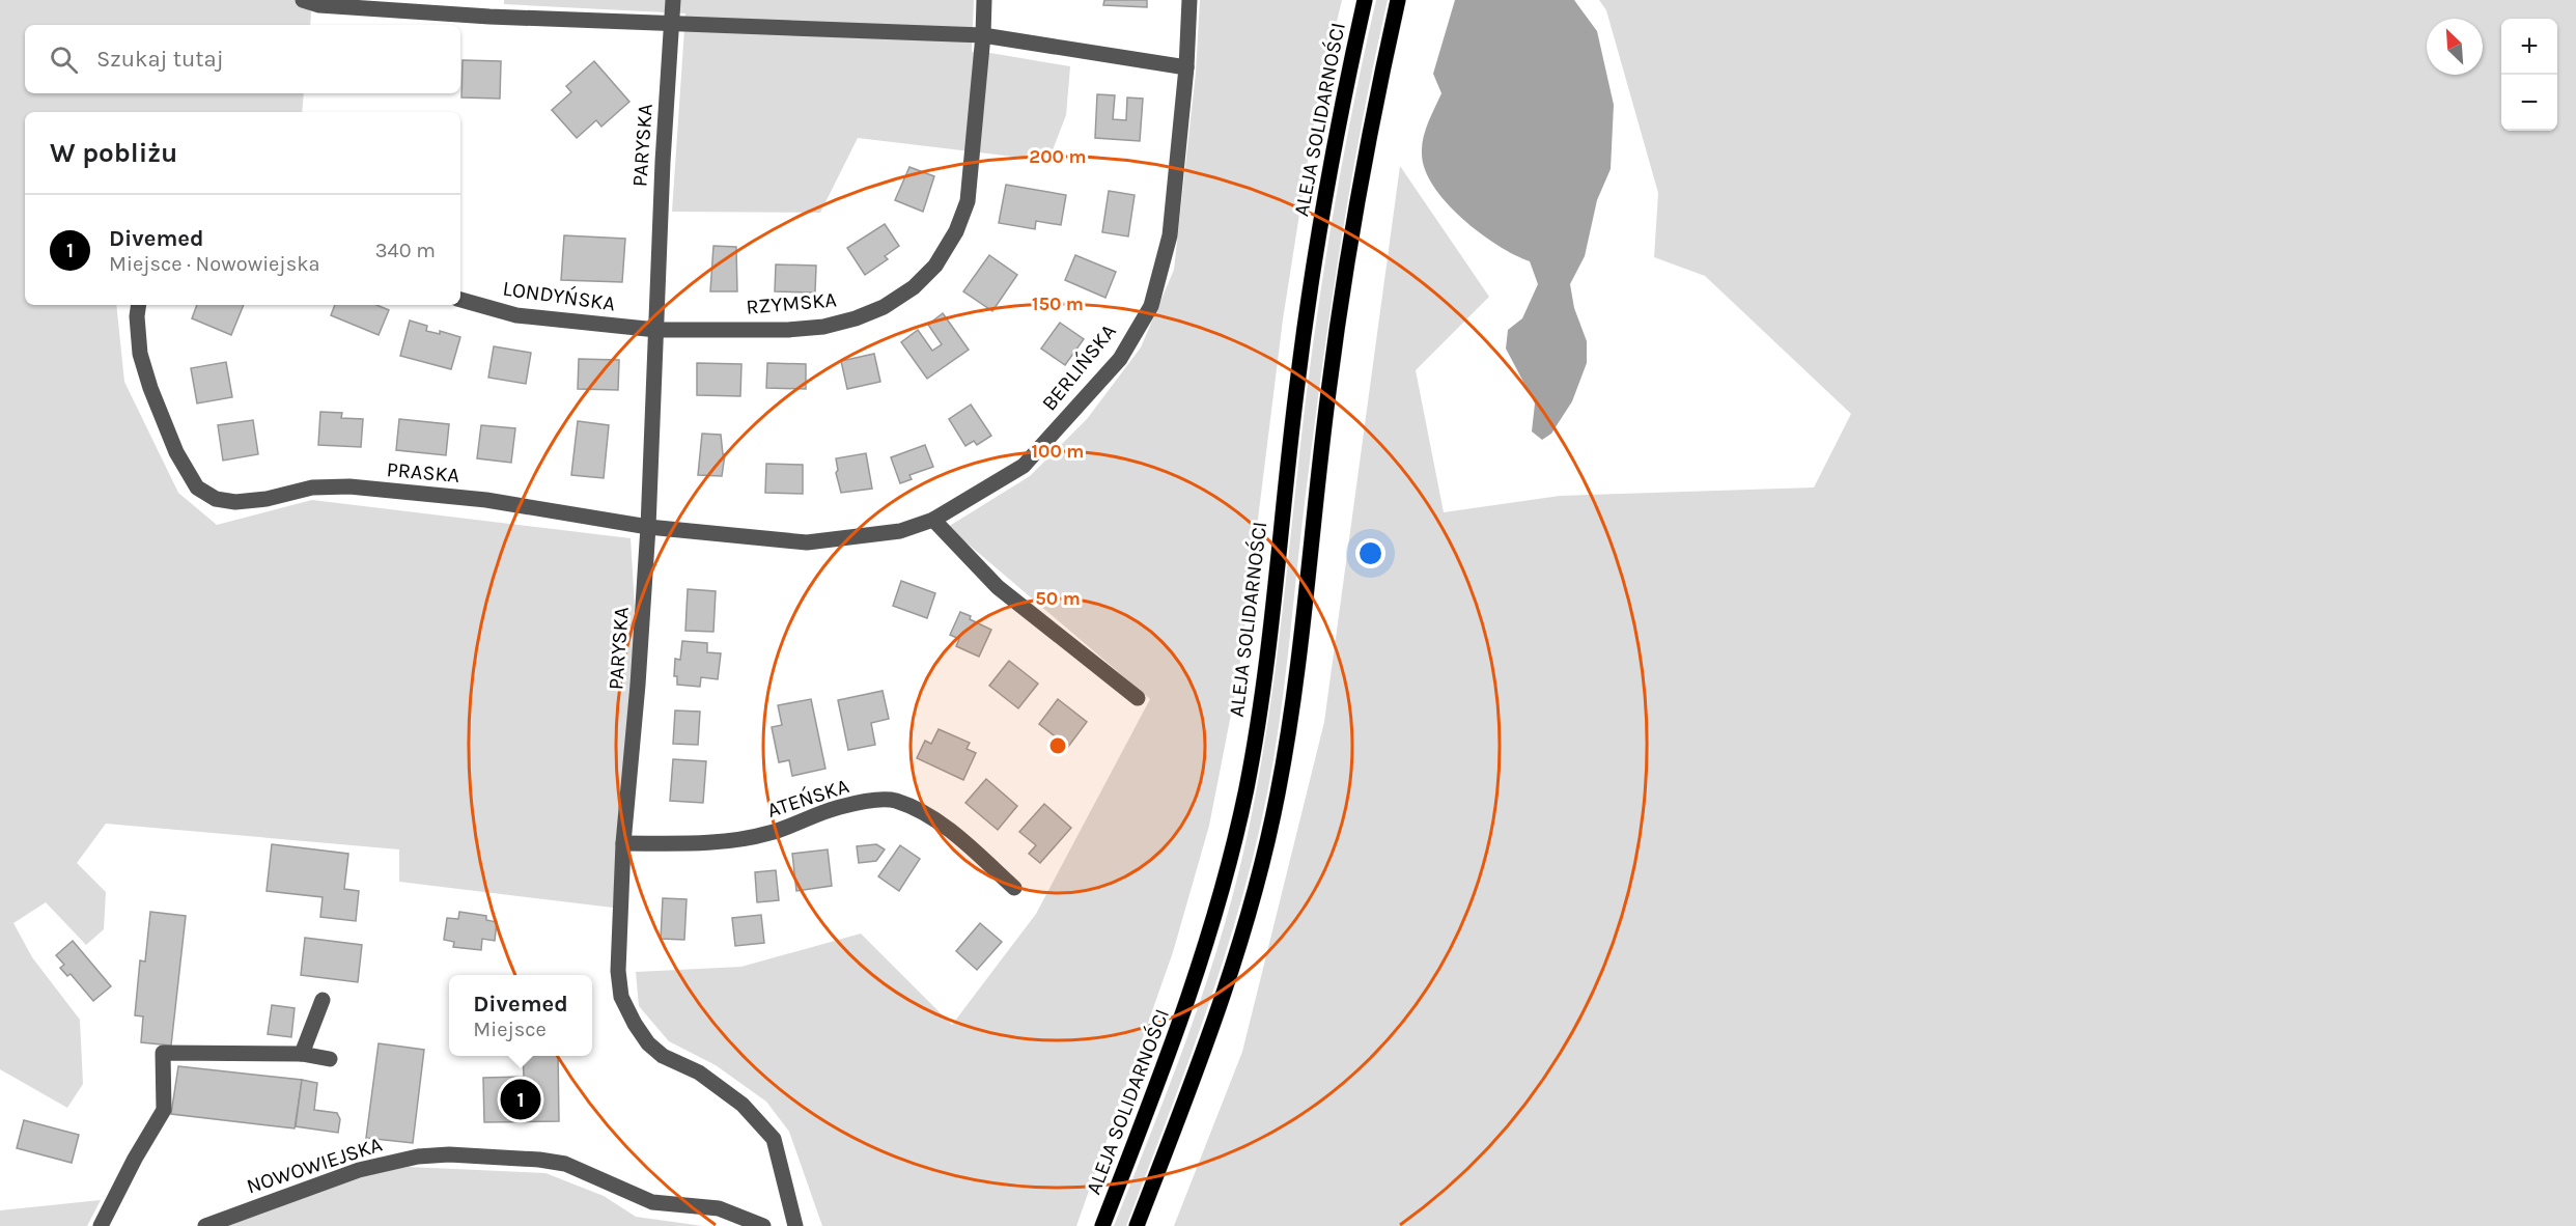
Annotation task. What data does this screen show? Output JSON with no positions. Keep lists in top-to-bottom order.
{
  "streets": {
    "main road": ["ALEJA SOLIDARNOŚCI"],
    "street": [
      "PARYSKA",
      "LONDYŃSKA",
      "RZYMSKA",
      "BERLIŃSKA",
      "PRASKA",
      "ATEŃSKA",
      "NOWOWIEJSKA"
    ]
  },
  "crossings": [
    ["PARYSKA", "LONDYŃSKA"],
    ["PARYSKA", "RZYMSKA"],
    ["PARYSKA", "BERLIŃSKA"],
    ["PARYSKA", "PRASKA"],
    ["PARYSKA", "ATEŃSKA"],
    ["LONDYŃSKA", "RZYMSKA"],
    ["BERLIŃSKA", "PRASKA"]
  ],
  "north": "top left",
  "page": {
    "map_buttons": ["+", "−"],
    "search": "Szukaj tutaj",
    "heading": "W pobliżu",
    "list": [
      {
        "mark": "1",
        "name": "Divemed",
        "note": "Miejsce · Nowowiejska",
        "value": "340 m"
      }
    ],
    "popup": ["Divemed", "Miejsce"],
    "pins": "1"
  },
  "rings": [
    "200 m",
    "150 m",
    "100 m",
    "50 m"
  ]
}
